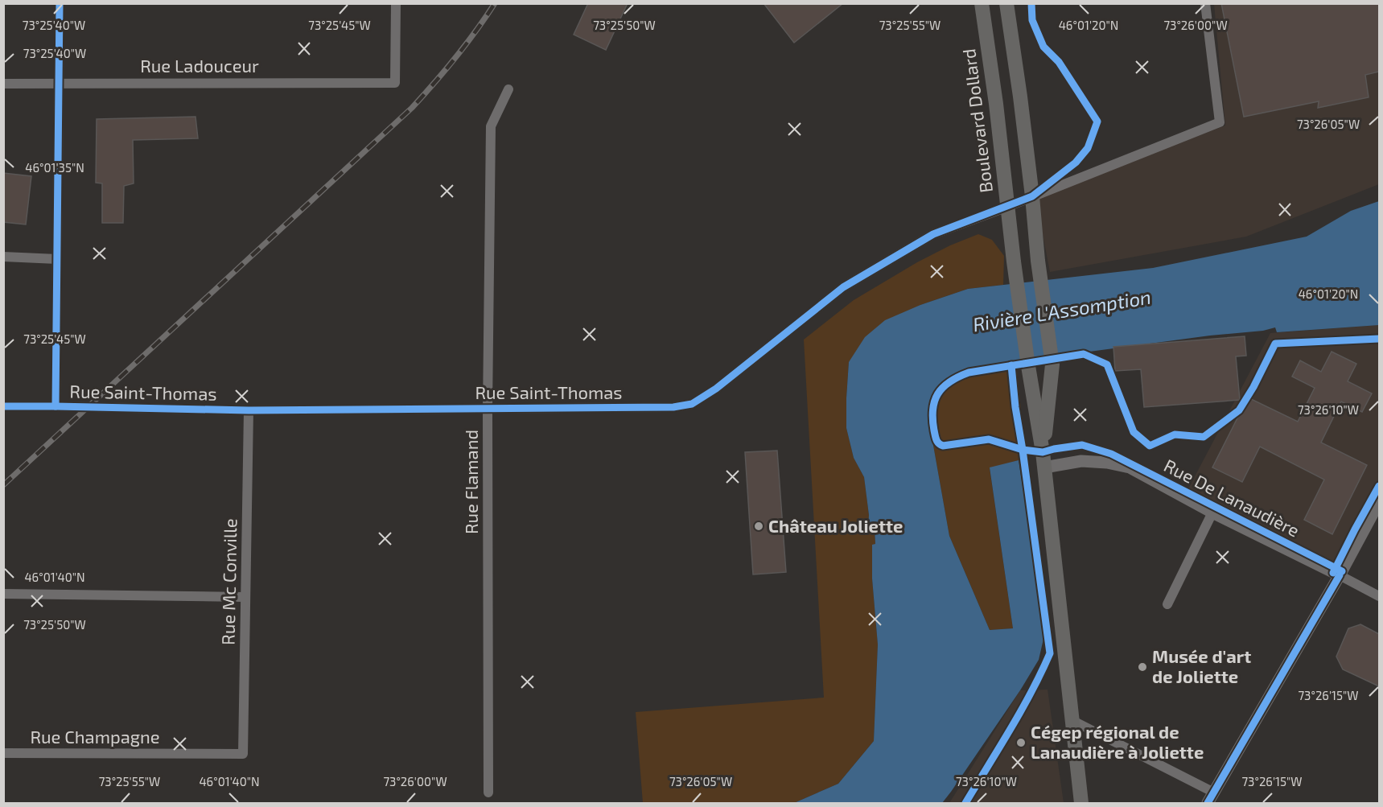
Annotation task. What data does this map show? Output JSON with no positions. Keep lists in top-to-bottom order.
{
  "streets": {
    "main road": ["Boulevard Dollard"],
    "street": [
      "Rue Ladouceur",
      "Rue Saint-Thomas",
      "Rue Flamand",
      "Rue De Lanaudière",
      "Rue Mc Conville",
      "Rue Champagne"
    ]
  },
  "crossings": [
    ["Boulevard Dollard", "Rue Saint-Thomas"],
    ["Rue Saint-Thomas", "Rue Flamand"],
    ["Rue Saint-Thomas", "Rue Mc Conville"],
    ["Rue Mc Conville", "Rue Champagne"]
  ],
  "water": ["Rivière L'Assomption"],
  "places": ["Château Joliette", "Musée d'art de Joliette", "Cégep régional de Lanaudière à Joliette"],
  "coordinates": [
    "73°25'40\"W",
    "73°25'45\"W",
    "73°25'50\"W",
    "73°25'55\"W",
    "46°01'20\"N",
    "73°26'00\"W",
    "73°26'05\"W",
    "46°01'35\"N",
    "73°26'10\"W",
    "46°01'40\"N",
    "73°26'15\"W"
  ]
}
